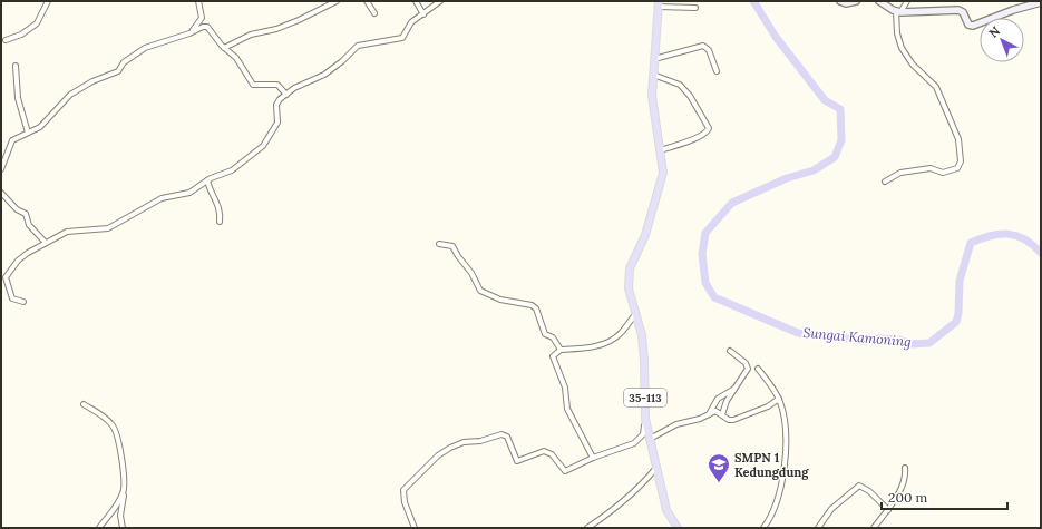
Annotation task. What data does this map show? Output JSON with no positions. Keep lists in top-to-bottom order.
{
  "streets": {
    "main road": ["35-113"]
  },
  "water": ["Sungai Kamoning"],
  "places": {
    "school or university": ["SMPN 1 Kedungdung"]
  },
  "scale_bar": "200 m",
  "north": "top left"
}
